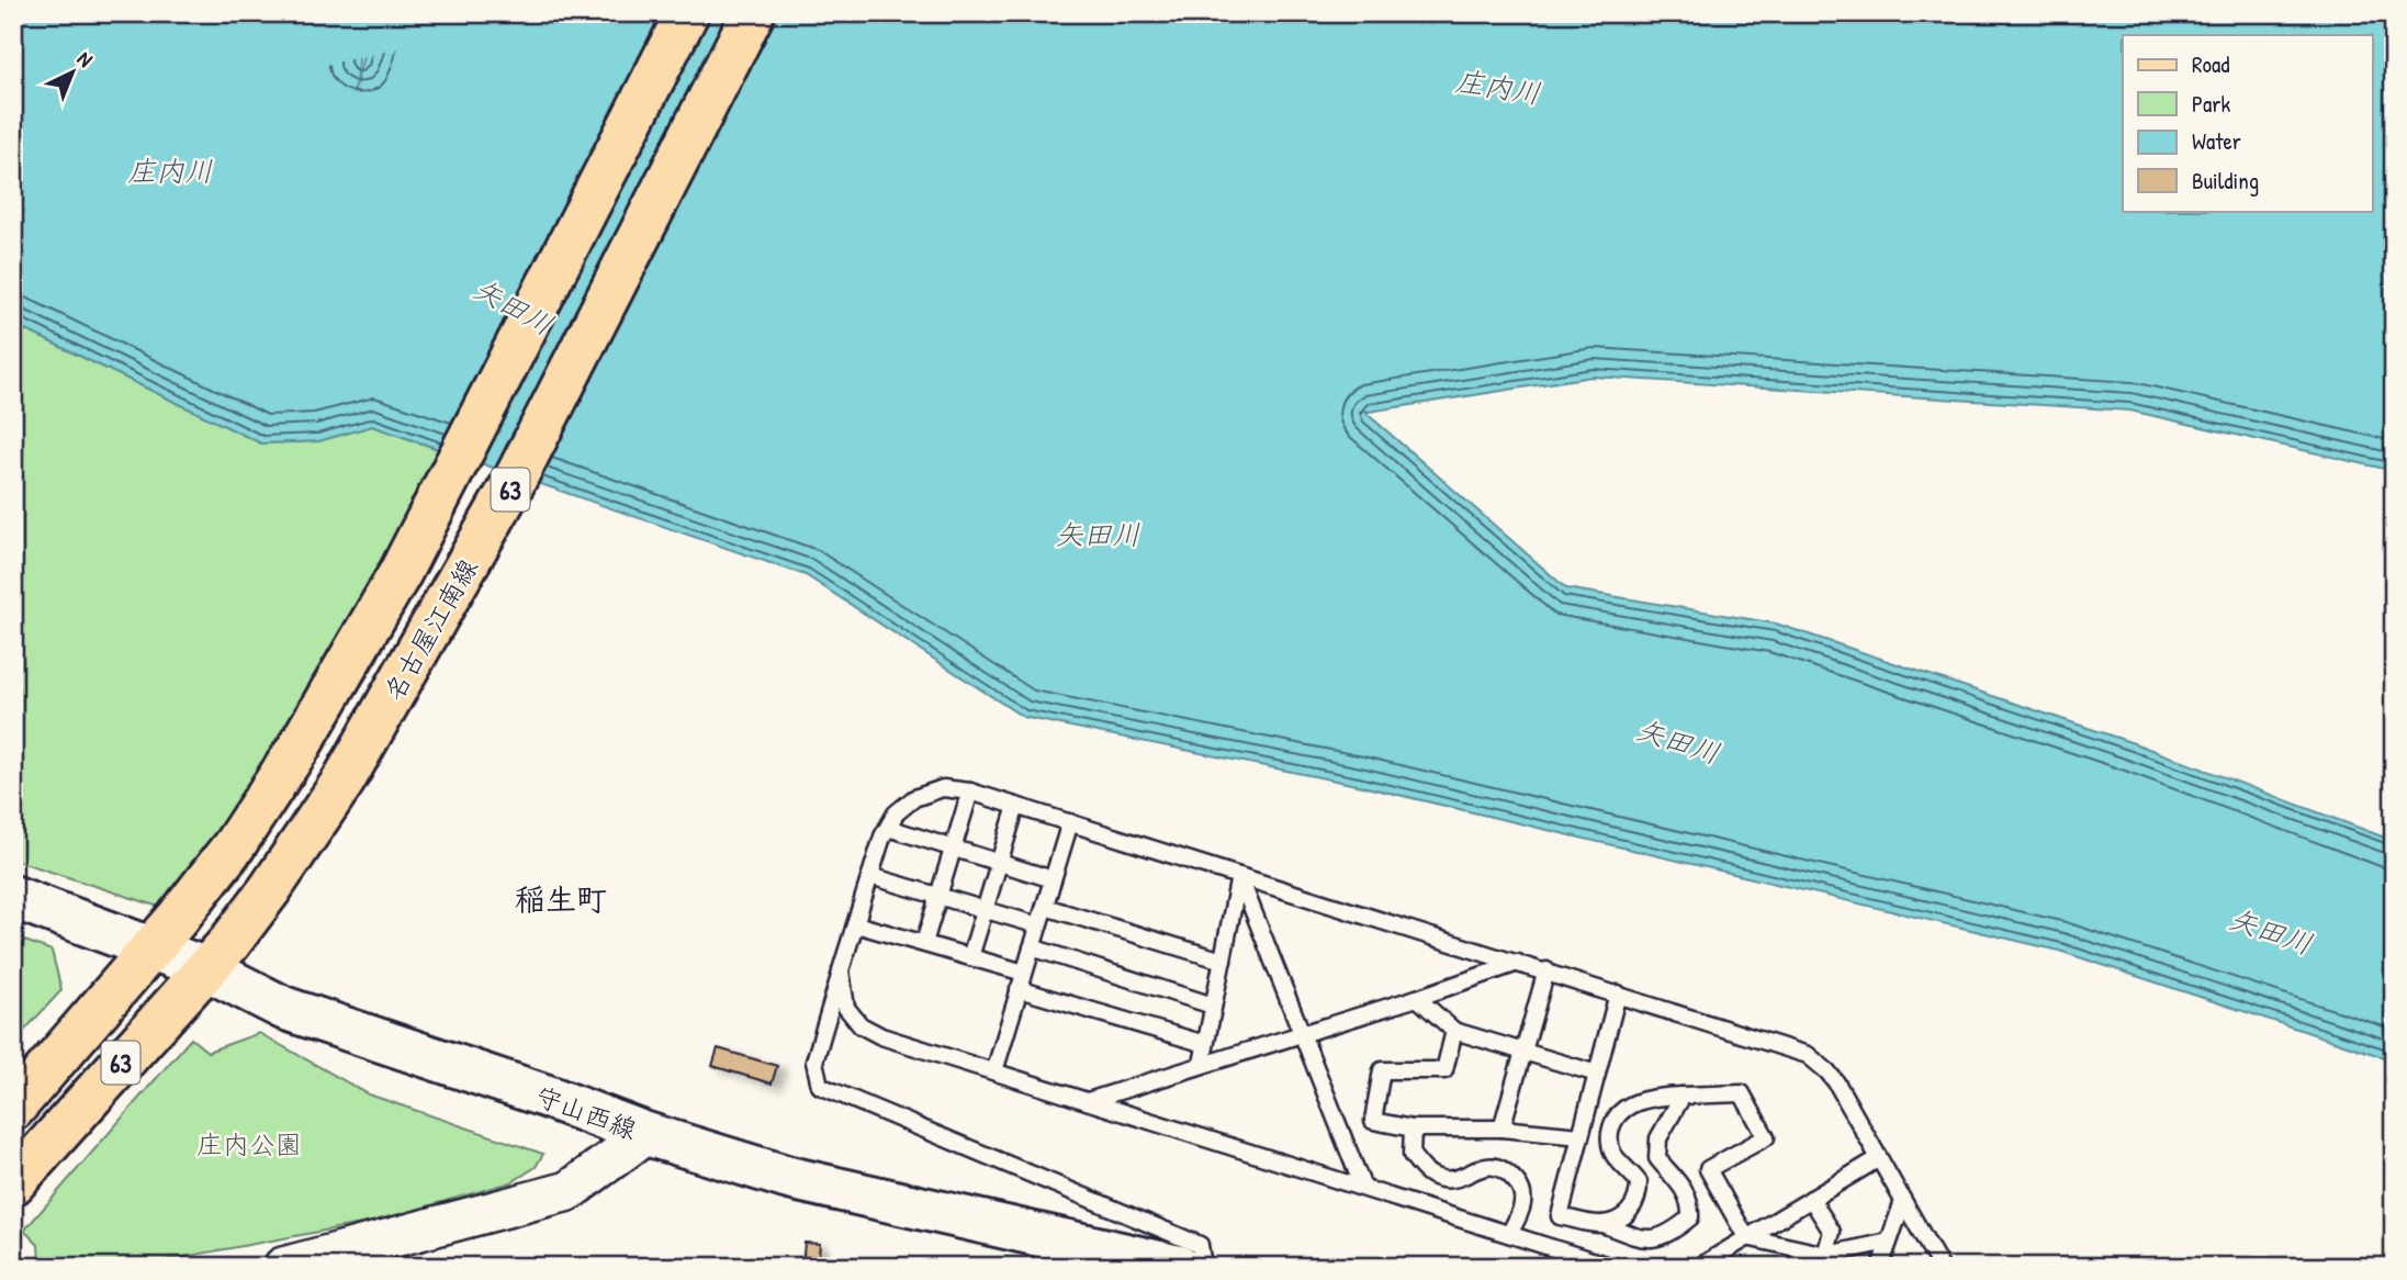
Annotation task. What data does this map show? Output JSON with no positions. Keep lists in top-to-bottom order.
{
  "streets": {
    "main road": ["63", "名古屋江南線", "守山西線"]
  },
  "crossings": [
    ["名古屋江南線", "守山西線"]
  ],
  "districts": ["稲生町"],
  "water": ["庄内川", "矢田川"],
  "parks": ["庄内公園"],
  "legend": [
    "Road",
    "Park",
    "Water",
    "Building"
  ],
  "north": "top right"
}
